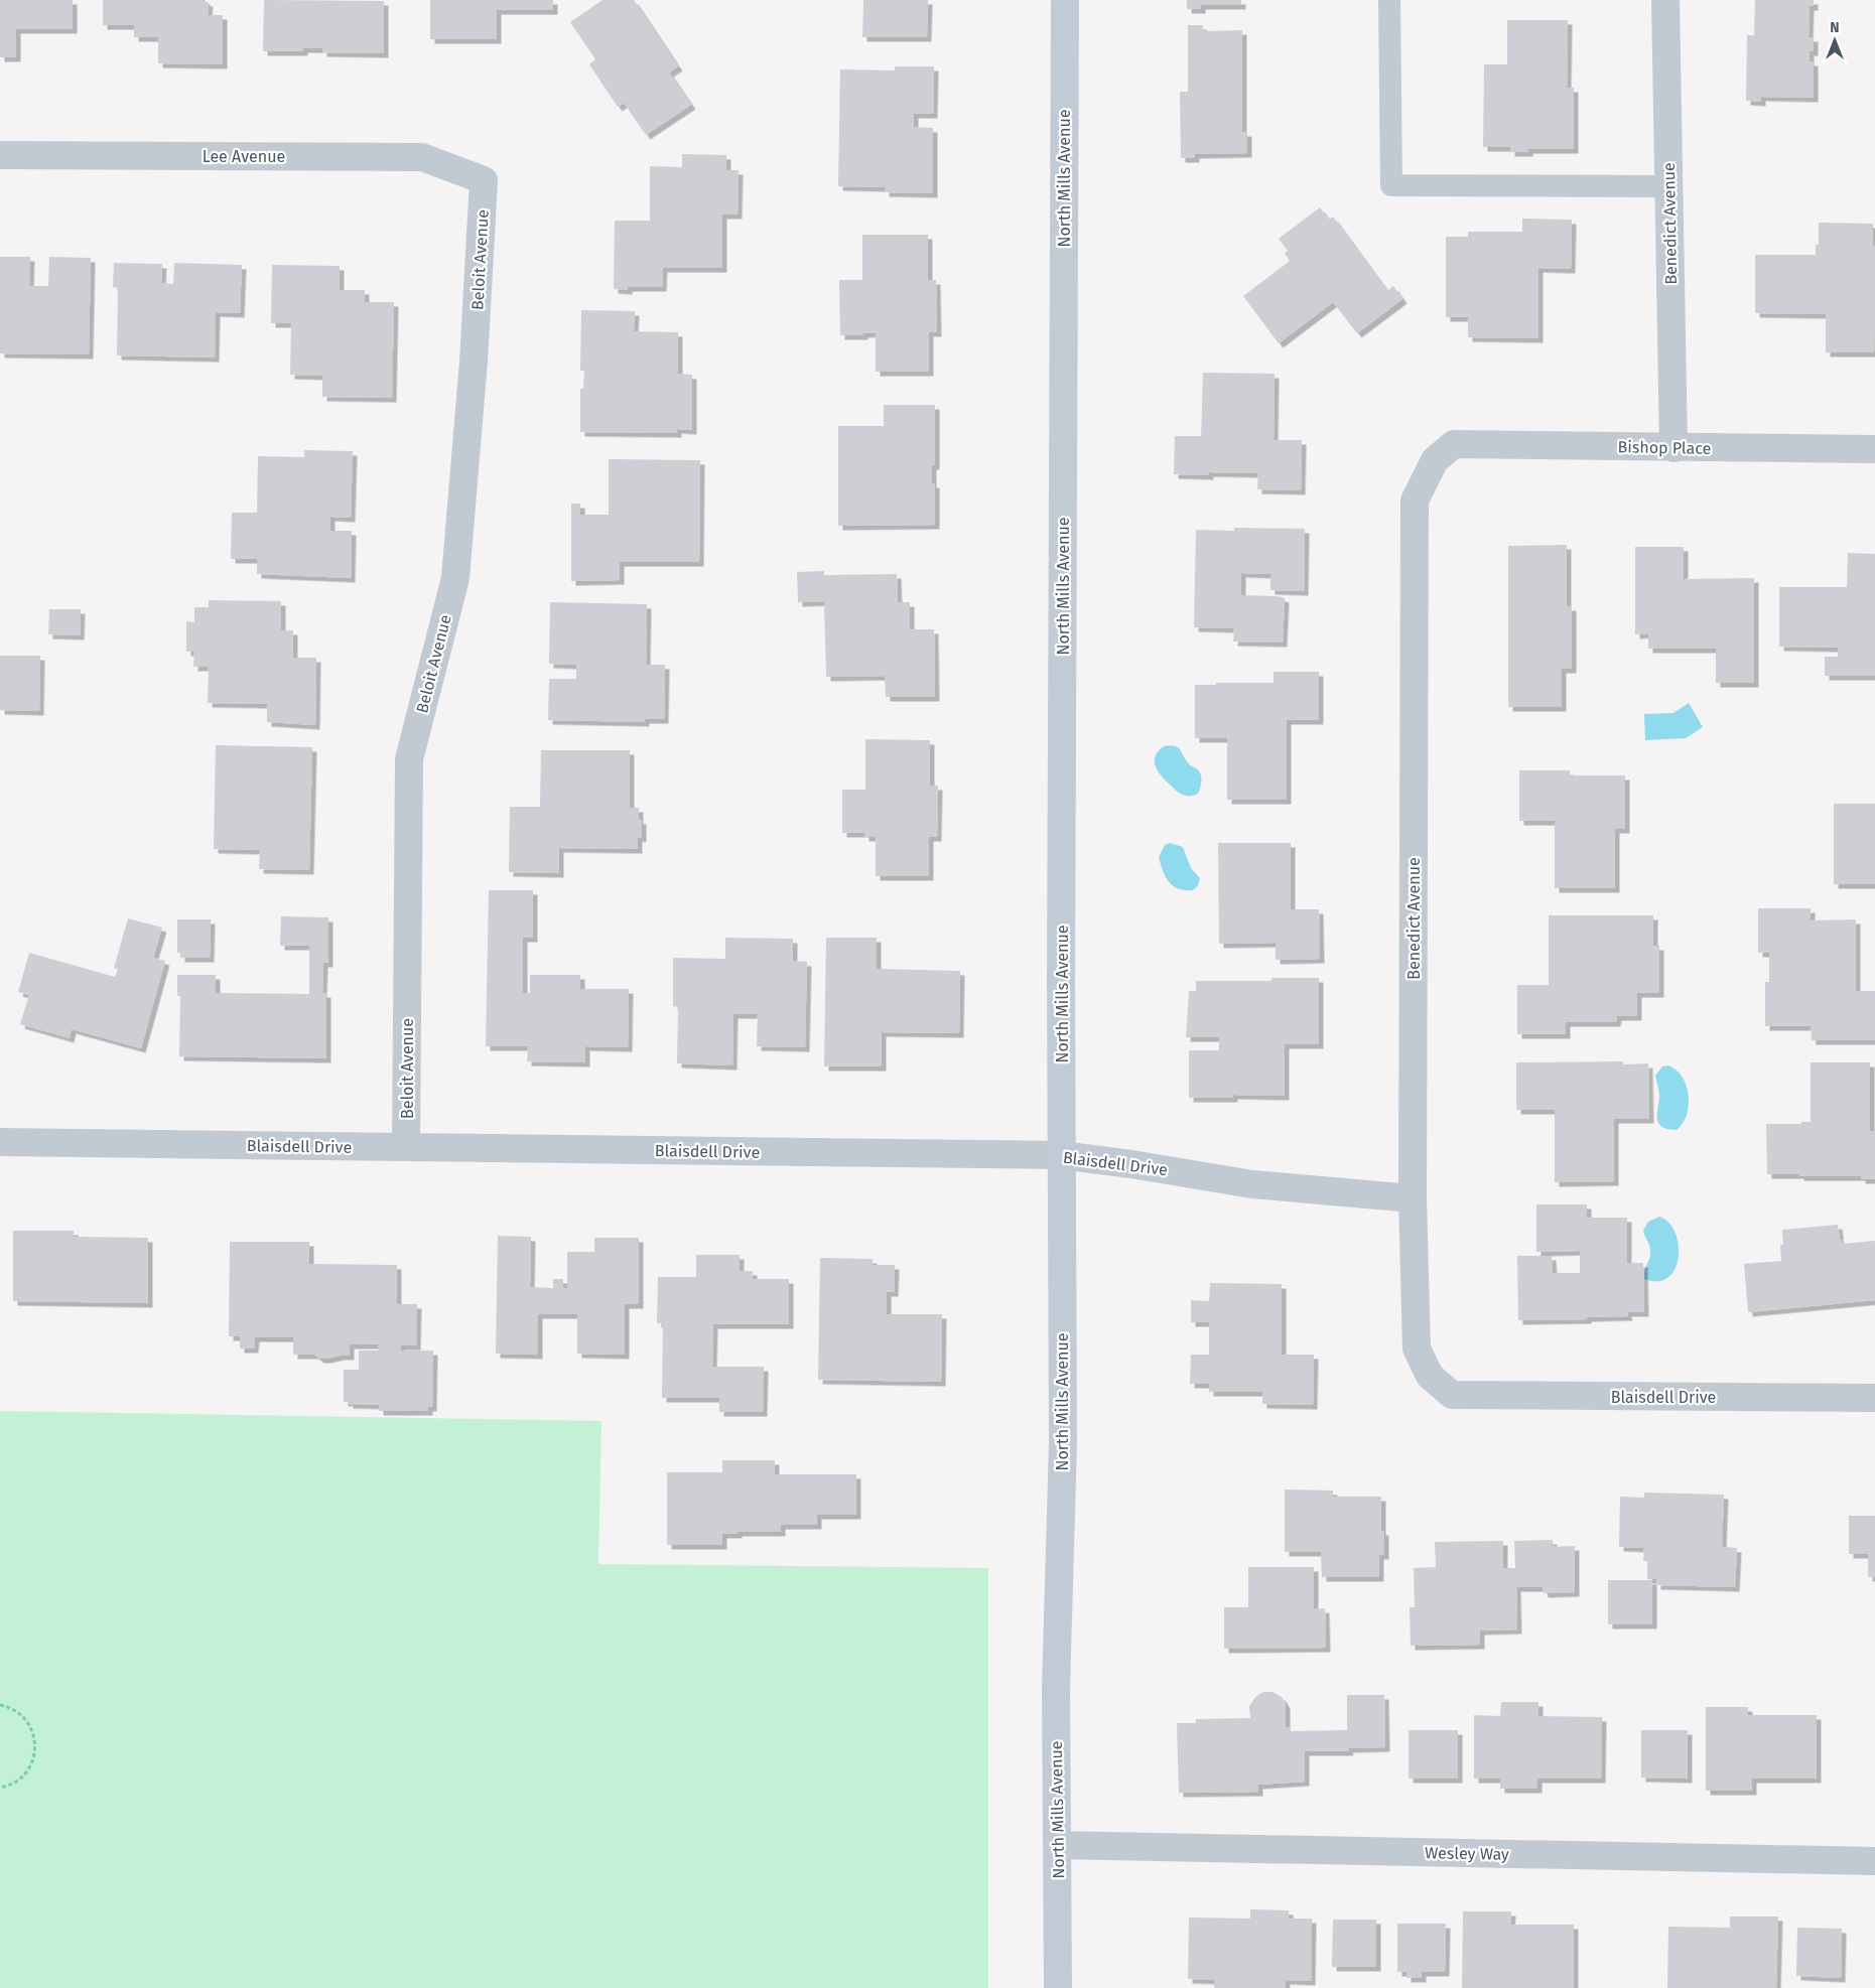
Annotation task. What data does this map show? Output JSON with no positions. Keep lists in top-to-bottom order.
{
  "streets": {
    "main road": ["North Mills Avenue"],
    "street": [
      "Lee Avenue",
      "Benedict Avenue",
      "Beloit Avenue",
      "Bishop Place",
      "Blaisdell Drive",
      "Wesley Way"
    ]
  },
  "crossings": [
    ["Lee Avenue", "Beloit Avenue"],
    ["North Mills Avenue", "Blaisdell Drive"],
    ["North Mills Avenue", "Wesley Way"],
    ["Benedict Avenue", "Bishop Place"],
    ["Benedict Avenue", "Blaisdell Drive"],
    ["Beloit Avenue", "Blaisdell Drive"]
  ],
  "north": "top"
}
